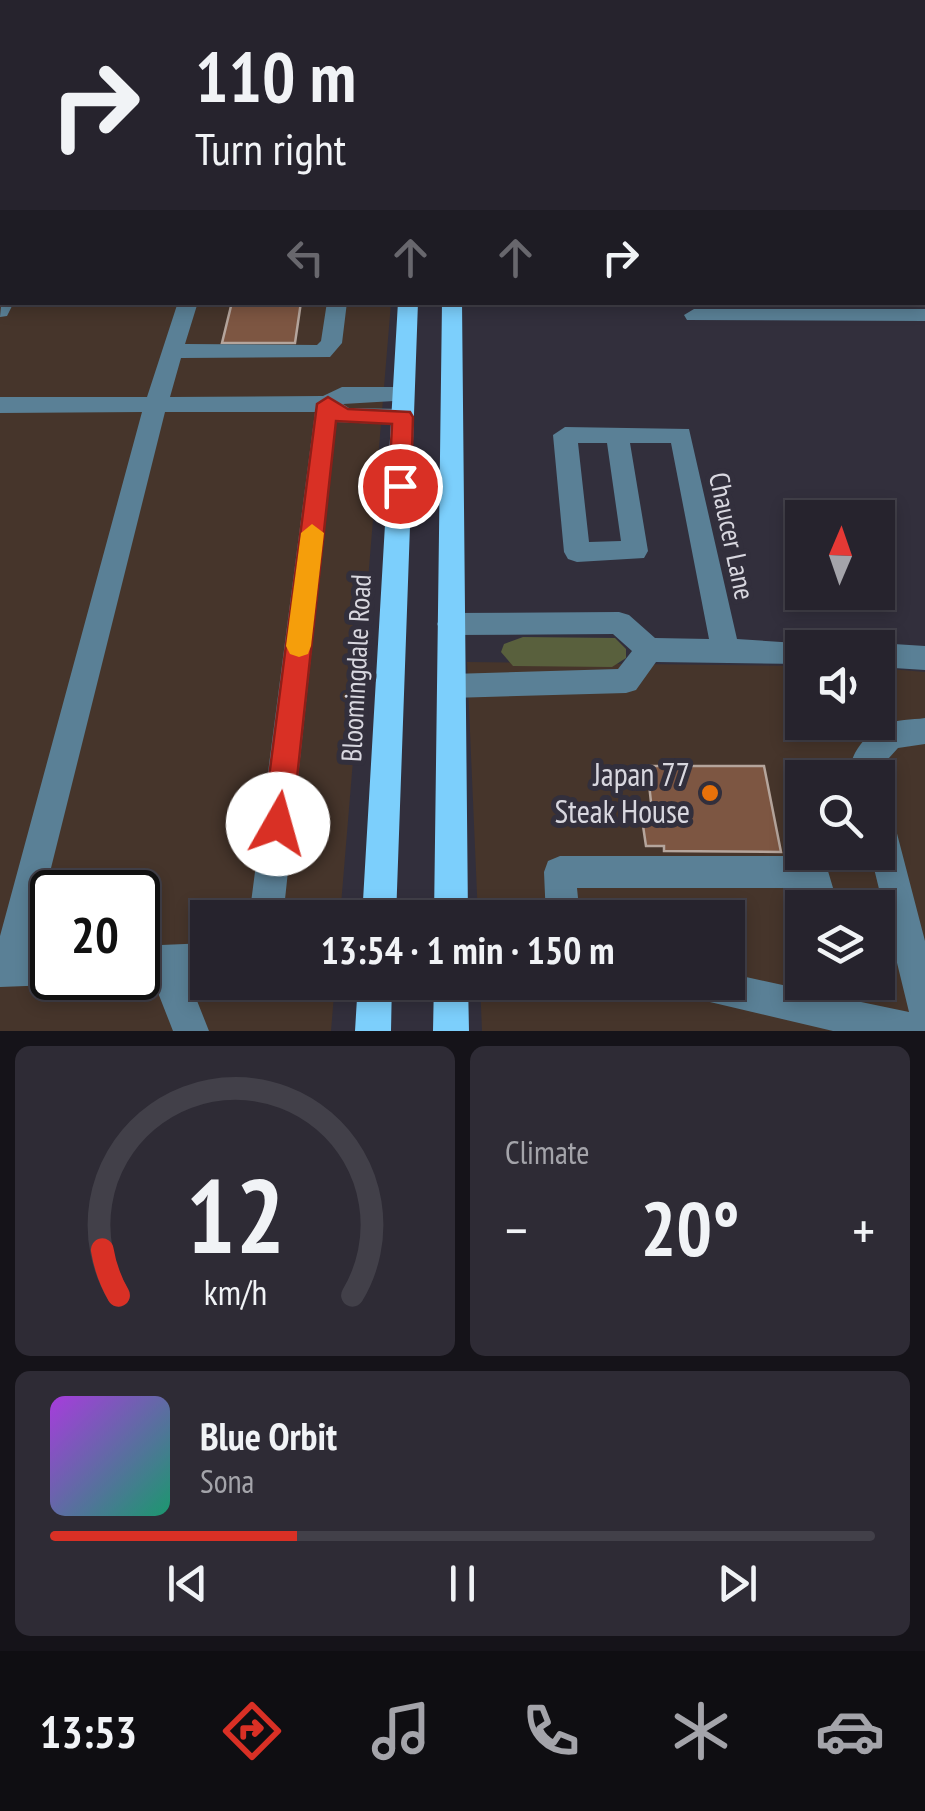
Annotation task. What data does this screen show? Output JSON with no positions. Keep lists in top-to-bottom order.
{
  "streets": {
    "main road": ["Bloomingdale Road"],
    "street": ["Chaucer Lane"]
  },
  "places": ["Japan 77 Steak House"],
  "north": "top",
  "page": {
    "turn": ["110 m", "Turn right"],
    "limit": "20",
    "trip": "13:54 · 1 min · 150 m",
    "tile": "Climate",
    "heat": ["−", "20°", "+"],
    "song": ["Blue Orbit", "Sona"],
    "tabs": "13:53",
    "gauge": ["12", "km/h"]
  }
}
